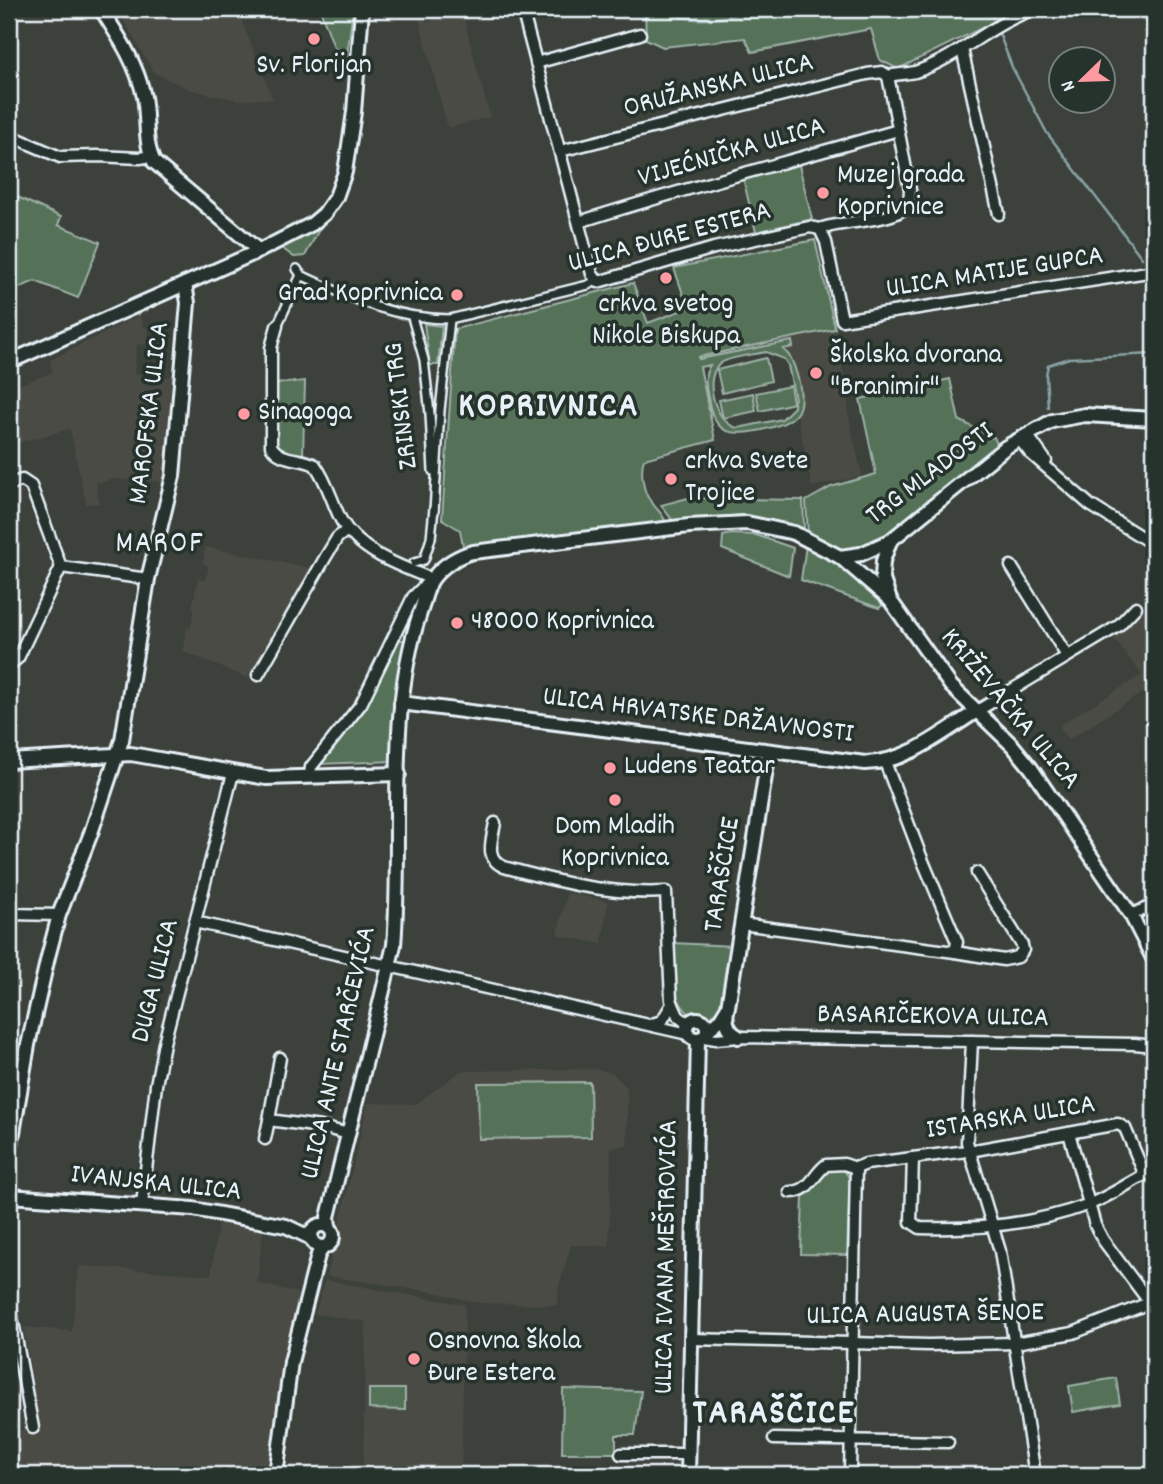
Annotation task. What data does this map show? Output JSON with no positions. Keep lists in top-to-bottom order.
{
  "streets": {
    "main road": [
      "MAROFSKA ULICA",
      "TRG MLADOSTI",
      "KRIŽEVAČKA ULICA",
      "ULICA HRVATSKE DRŽAVNOSTI",
      "TARAŠČICE",
      "ULICA ANTE STARČEVIĆA",
      "IVANJSKA ULICA",
      "ULICA IVANA MEŠTROVIĆA"
    ],
    "street": [
      "ORUŽANSKA ULICA",
      "VIJEĆNIČKA ULICA",
      "ULICA ĐURE ESTERA",
      "ULICA MATIJE GUPCA",
      "ZRINSKI TRG",
      "DUGA ULICA",
      "BASARIČEKOVA ULICA",
      "ISTARSKA ULICA",
      "ULICA AUGUSTA ŠENOE"
    ]
  },
  "crossings": [
    ["VIJEĆNIČKA ULICA", "ULICA ĐURE ESTERA"],
    ["ULICA ĐURE ESTERA", "ULICA MATIJE GUPCA"],
    ["ULICA ĐURE ESTERA", "ZRINSKI TRG"],
    ["TRG MLADOSTI", "KRIŽEVAČKA ULICA"],
    ["KRIŽEVAČKA ULICA", "ULICA HRVATSKE DRŽAVNOSTI"],
    ["ULICA HRVATSKE DRŽAVNOSTI", "TARAŠČICE"],
    ["ULICA HRVATSKE DRŽAVNOSTI", "ULICA ANTE STARČEVIĆA"],
    ["DUGA ULICA", "BASARIČEKOVA ULICA"],
    ["DUGA ULICA", "IVANJSKA ULICA"],
    ["BASARIČEKOVA ULICA", "ULICA ANTE STARČEVIĆA"],
    ["BASARIČEKOVA ULICA", "ULICA IVANA MEŠTROVIĆA"],
    ["ULICA ANTE STARČEVIĆA", "IVANJSKA ULICA"],
    ["ULICA IVANA MEŠTROVIĆA", "ULICA AUGUSTA ŠENOE"]
  ],
  "districts": ["KOPRIVNICA", "MAROF", "TARAŠČICE"],
  "places": [
    "Sv. Florijan",
    "Muzej grada Koprivnice",
    "crkva svetog Nikole Biskupa",
    "Grad Koprivnica",
    "Školska dvorana \"Branimir\"",
    "Sinagoga",
    "crkva Svete Trojice",
    "48000 Koprivnica",
    "Ludens Teatar",
    "Dom Mladih Koprivnica",
    "Osnovna škola Đure Estera"
  ],
  "north": "bottom left"
}
